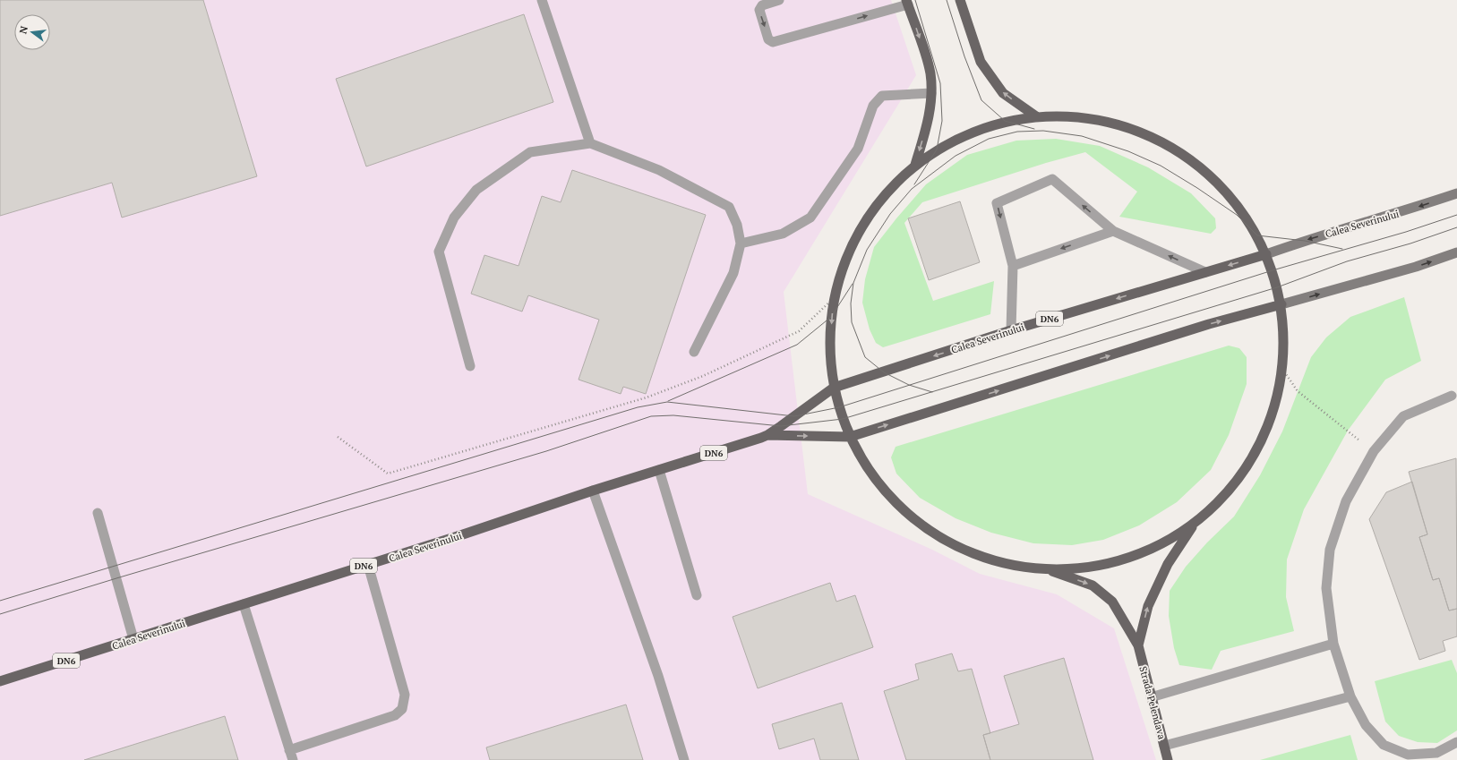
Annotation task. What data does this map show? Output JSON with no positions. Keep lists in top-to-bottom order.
{
  "streets": {
    "main road": ["Calea Severinului", "DN6", "Strada Pelendava"]
  },
  "crossings": [
    ["Calea Severinului", "Strada Pelendava"]
  ],
  "north": "left"
}
